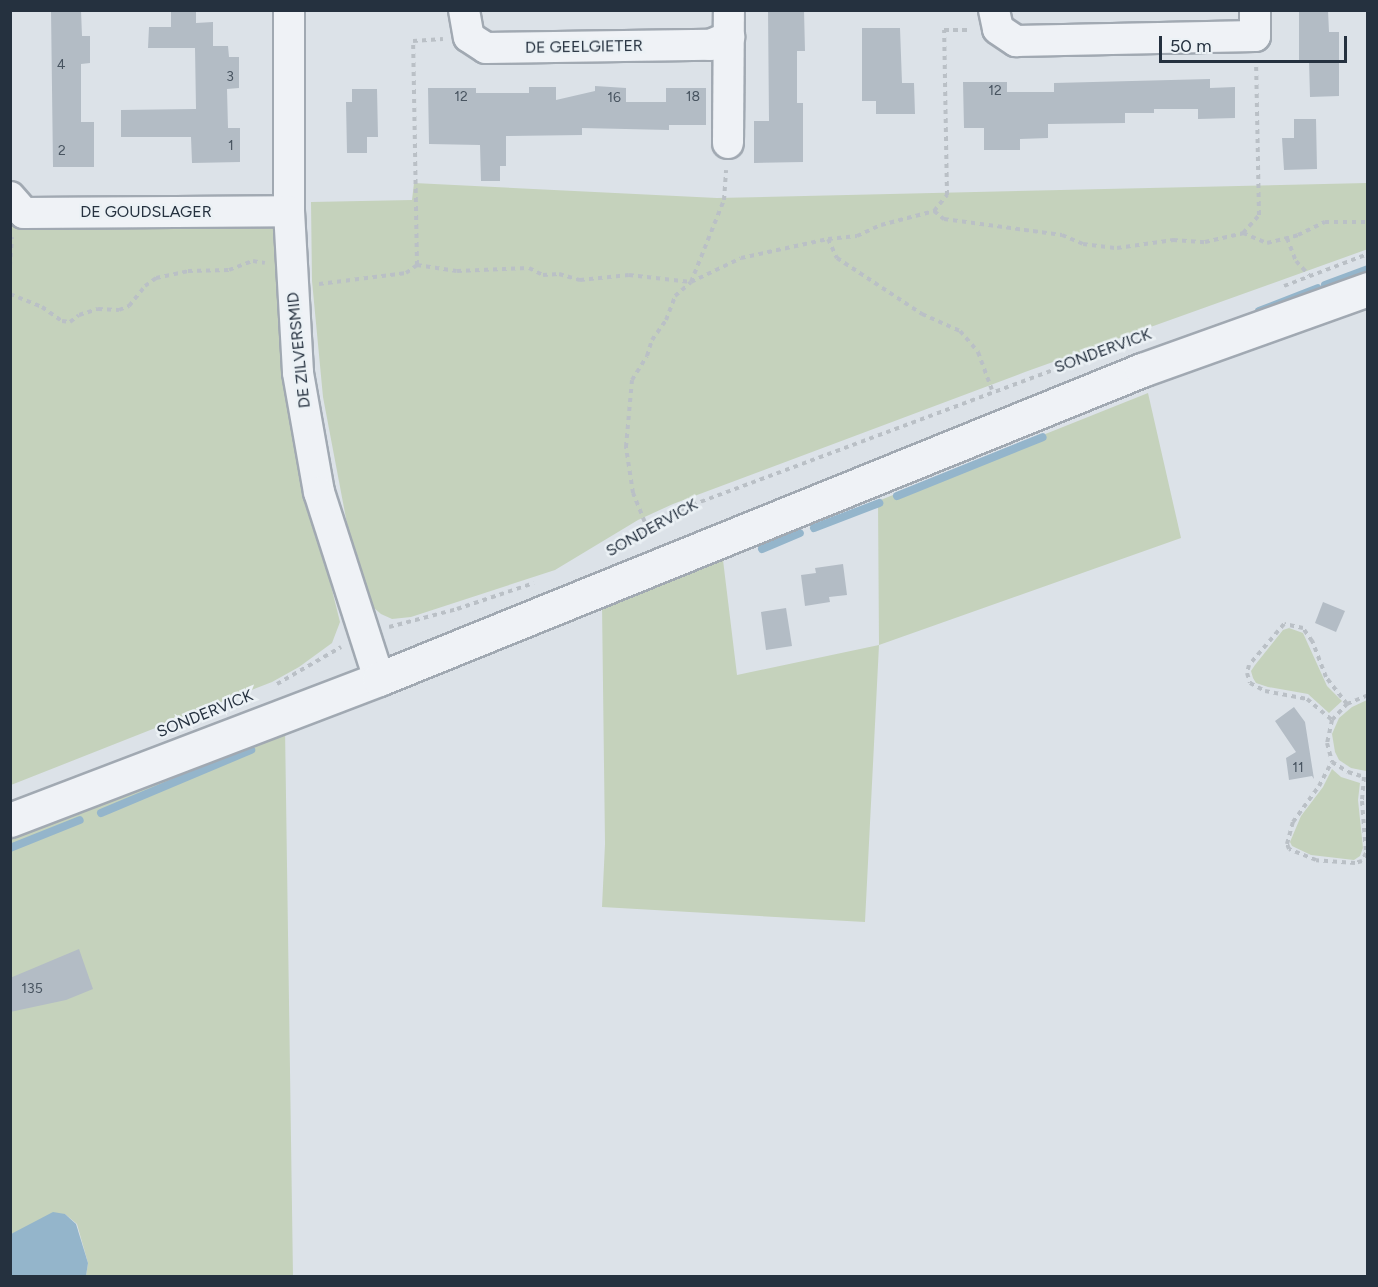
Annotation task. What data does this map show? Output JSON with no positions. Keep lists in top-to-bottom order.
{
  "streets": {
    "street": [
      "DE GEELGIETER",
      "DE GOUDSLAGER",
      "DE ZILVERSMID",
      "SONDERVICK"
    ]
  },
  "crossings": [
    ["DE GOUDSLAGER", "DE ZILVERSMID"],
    ["DE ZILVERSMID", "SONDERVICK"]
  ],
  "house_numbers": [
    "4",
    "3",
    "12",
    "12",
    "18",
    "16",
    "1",
    "2",
    "11",
    "135"
  ],
  "scale_bar": "50 m"
}
